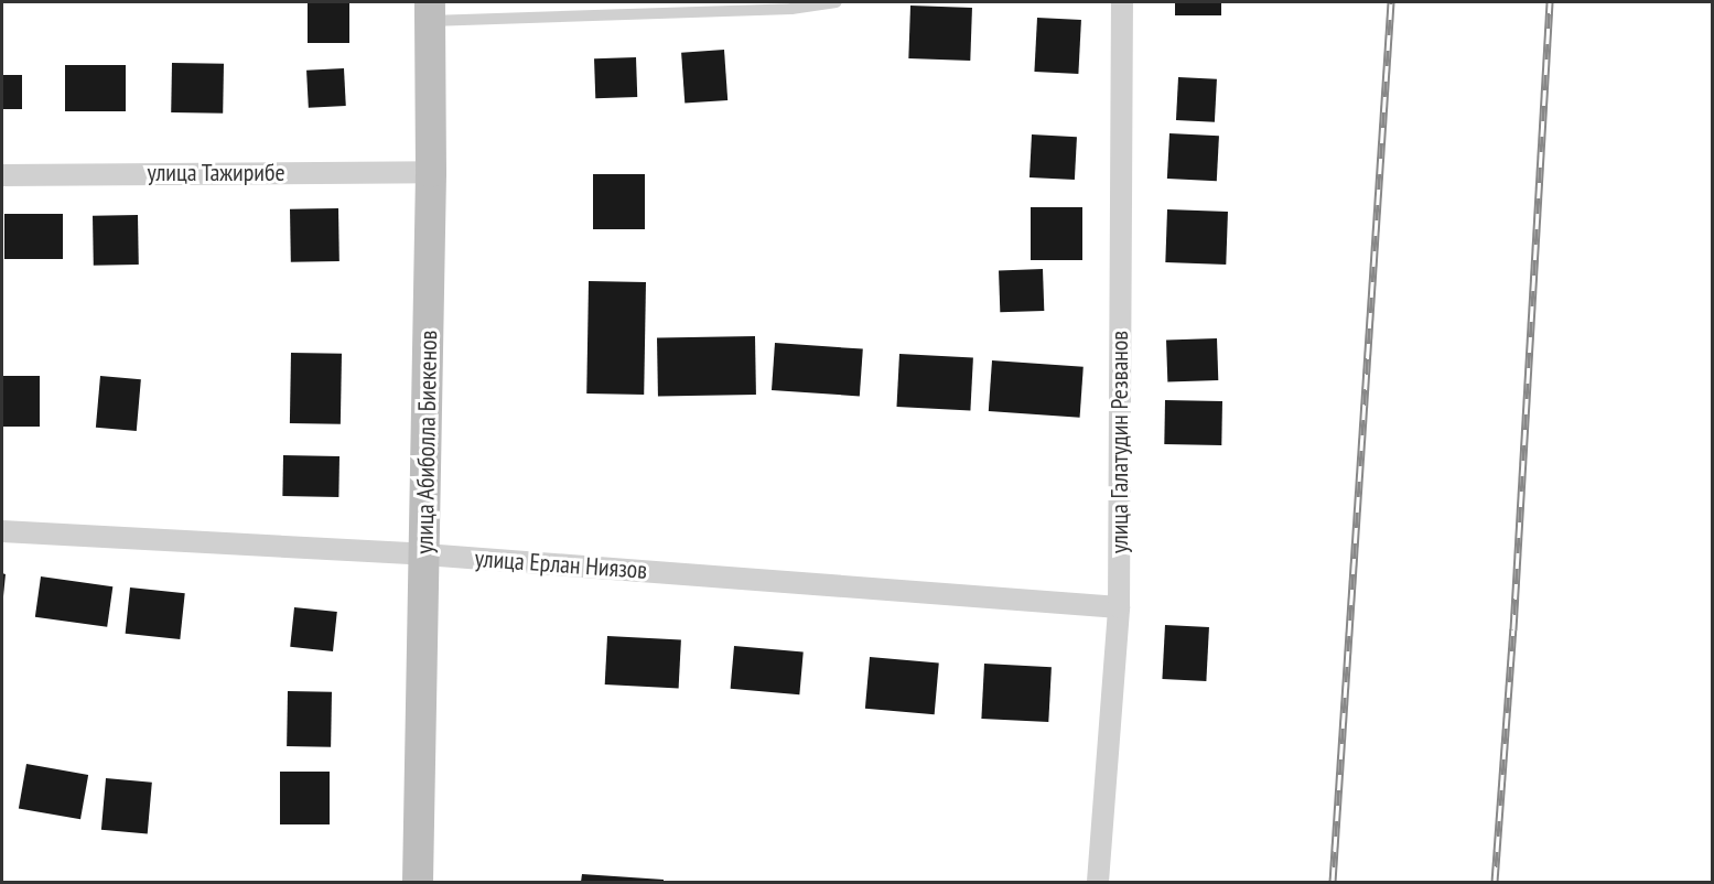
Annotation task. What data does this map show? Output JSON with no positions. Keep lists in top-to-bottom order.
{
  "streets": {
    "street": [
      "улица Тажирибе",
      "улица Абиболла Биекенов",
      "улица Галатудин Резванов",
      "улица Ерлан Ниязов"
    ]
  },
  "crossings": [
    ["улица Тажирибе", "улица Абиболла Биекенов"],
    ["улица Абиболла Биекенов", "улица Ерлан Ниязов"],
    ["улица Галатудин Резванов", "улица Ерлан Ниязов"]
  ]
}
